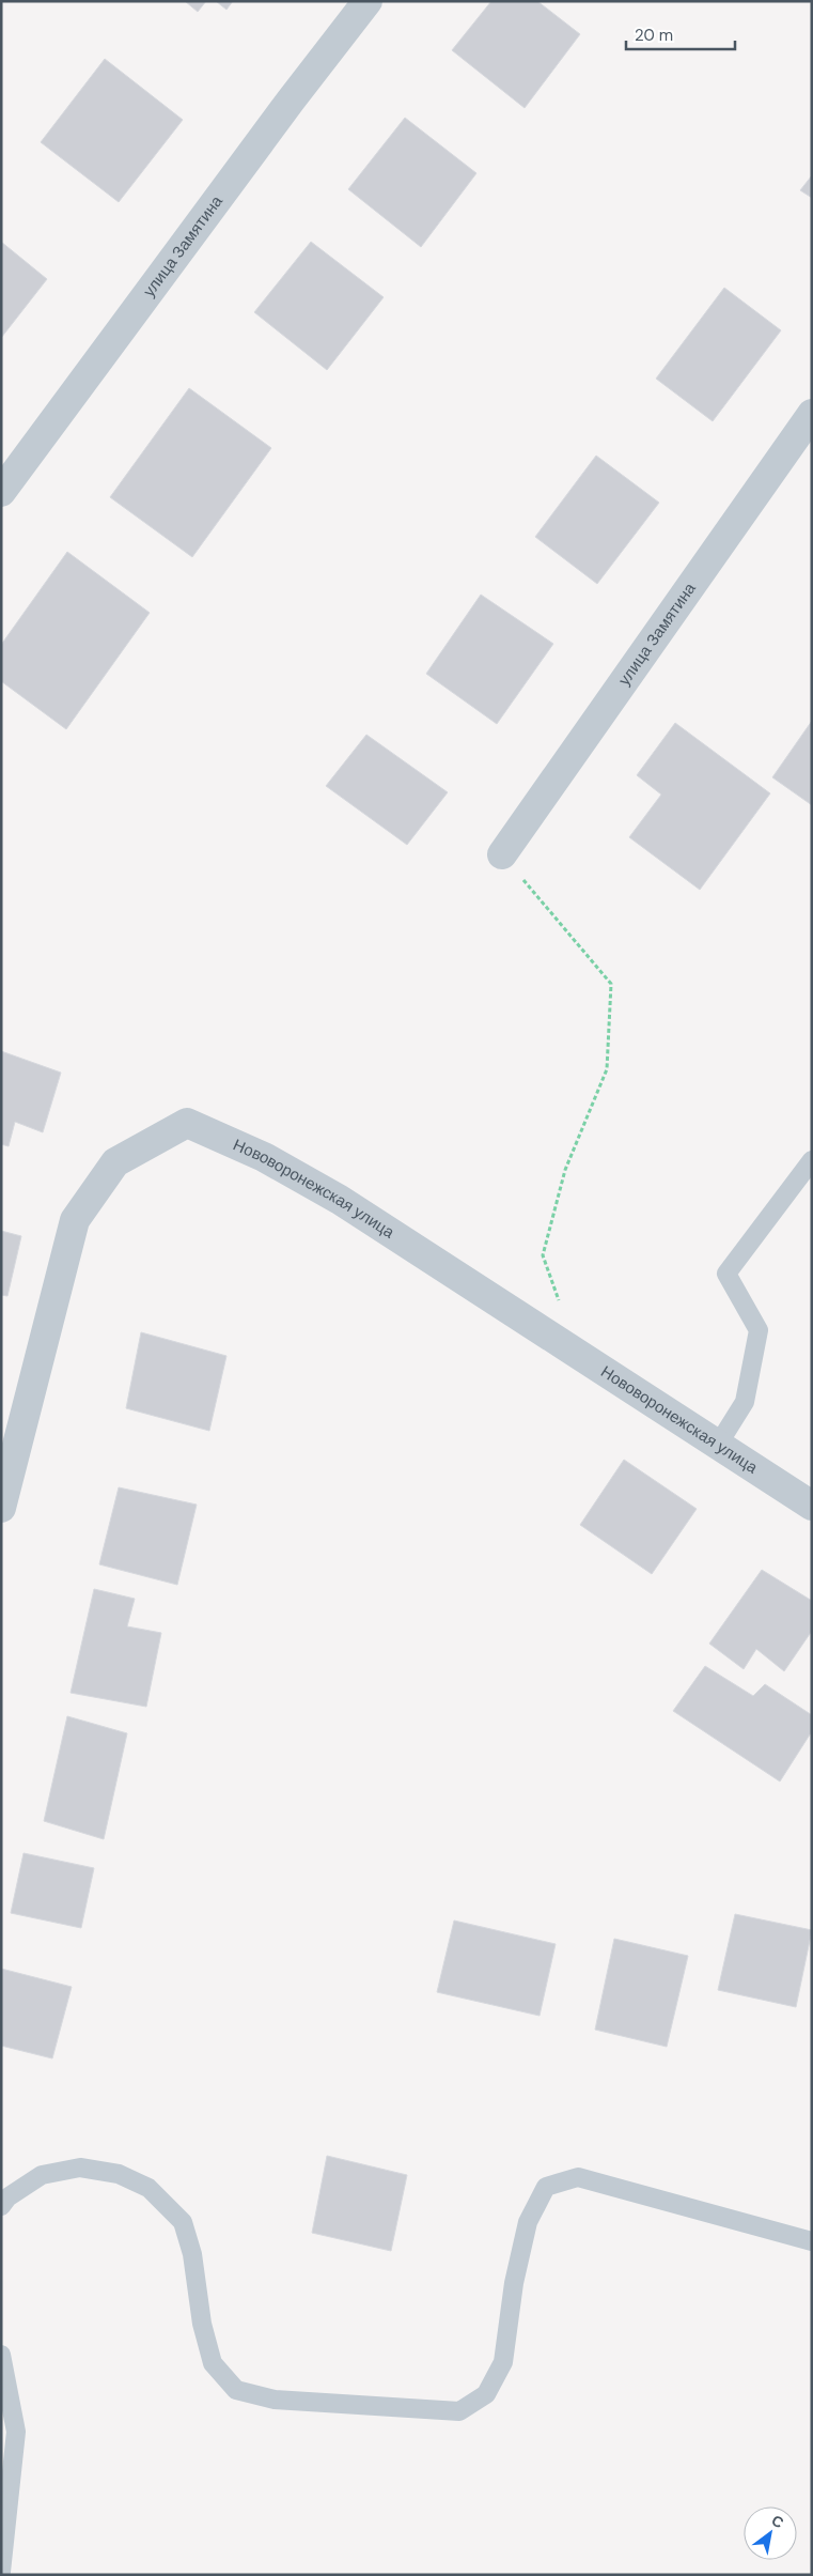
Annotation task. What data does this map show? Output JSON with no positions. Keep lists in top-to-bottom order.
{
  "streets": {
    "street": ["улица Замятина", "Нововоронежская улица"]
  },
  "scale_bar": "20 m",
  "north": "top right"
}
